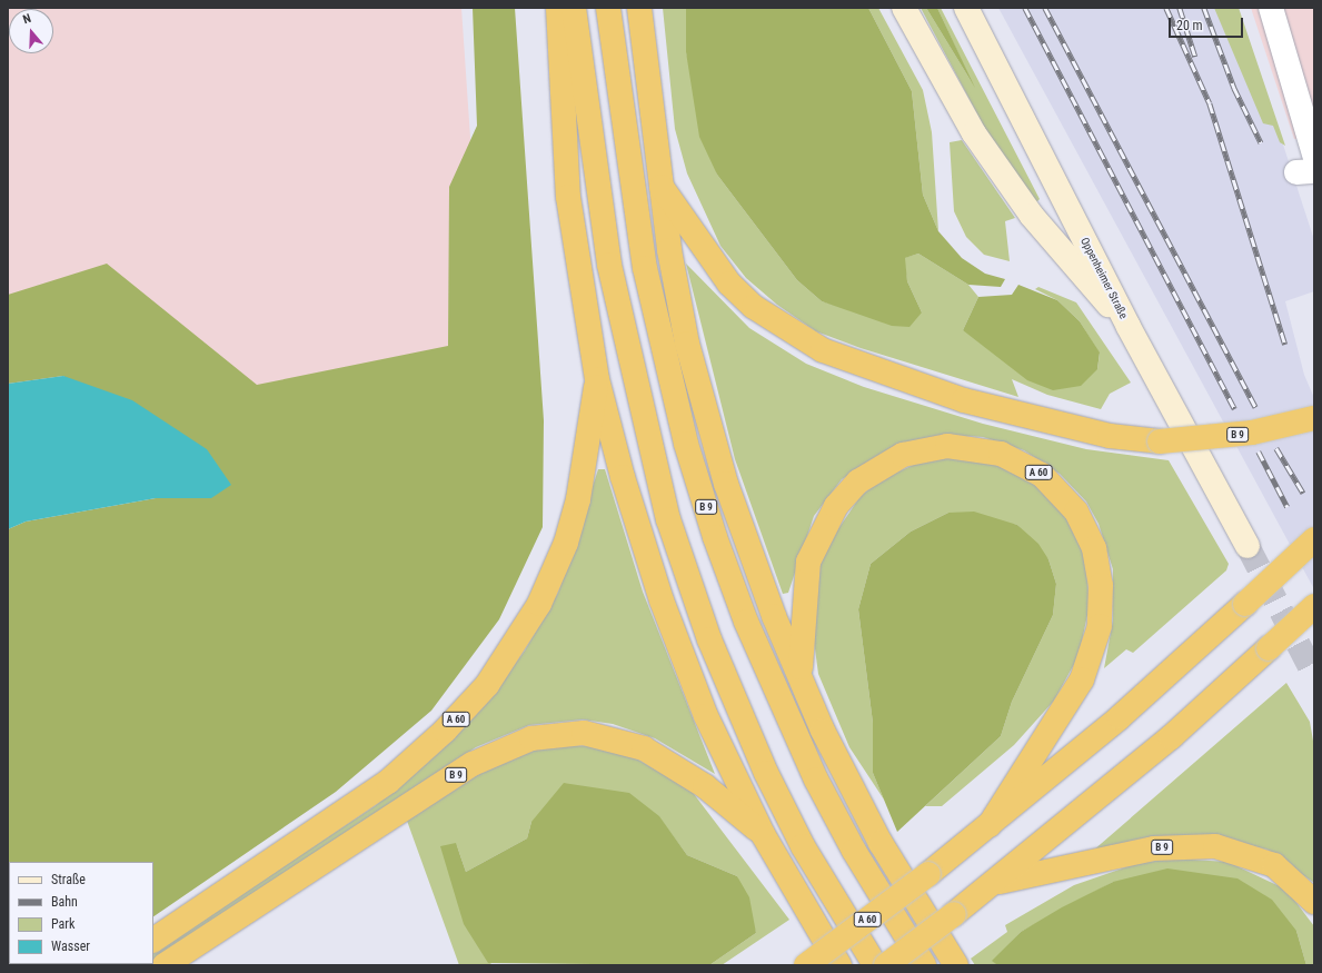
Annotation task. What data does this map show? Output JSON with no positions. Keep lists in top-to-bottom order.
{
  "streets": {
    "highway": ["B 9", "A 60"],
    "main road": ["Oppenheimer Straße"]
  },
  "legend": [
    "Straße",
    "Bahn",
    "Park",
    "Wasser"
  ],
  "scale_bar": "20 m",
  "north": "top"
}
